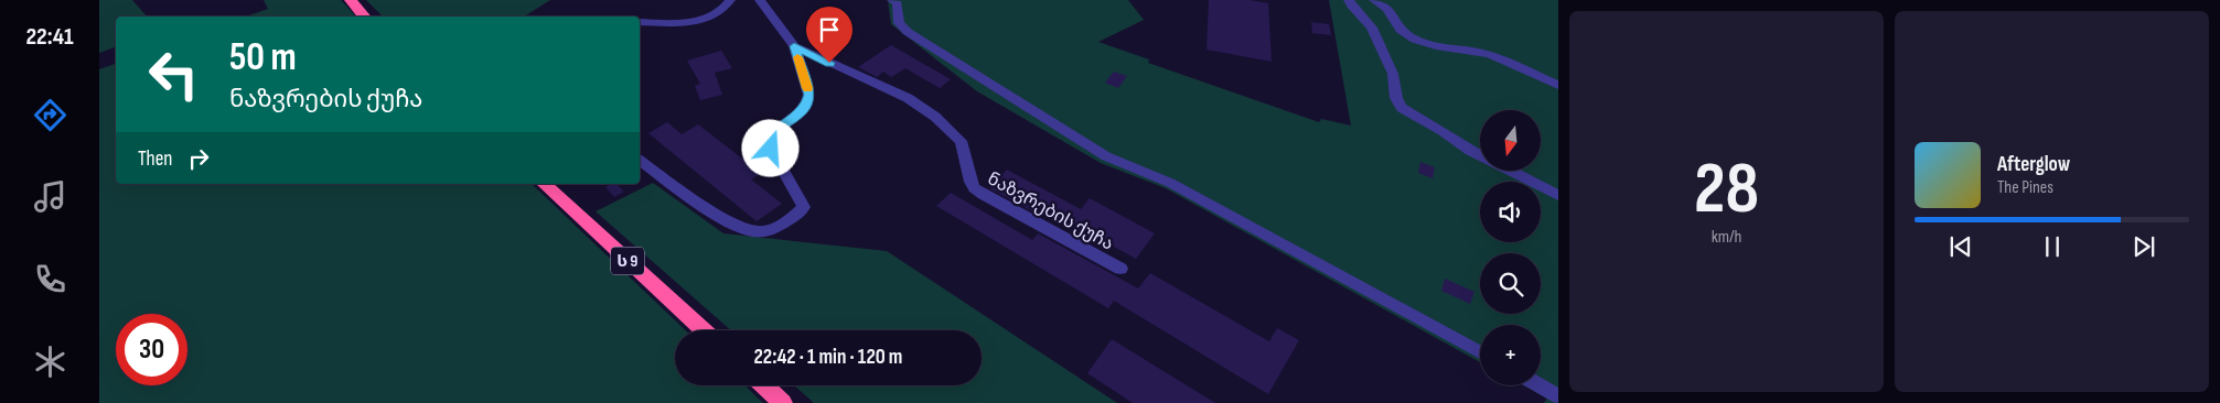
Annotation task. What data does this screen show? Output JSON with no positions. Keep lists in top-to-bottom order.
{
  "streets": {
    "highway": ["ს 9"],
    "street": ["ნაზვრების ქუჩა"]
  },
  "north": "bottom",
  "page": {
    "tabs": "22:41",
    "tile": ["28", "km/h"],
    "turn": ["50 m", "ნაზვრების ქუჩა"],
    "map_buttons": "+",
    "then": "Then",
    "song": ["Afterglow", "The Pines"],
    "limit": "30",
    "trip": "22:42 · 1 min · 120 m"
  }
}
